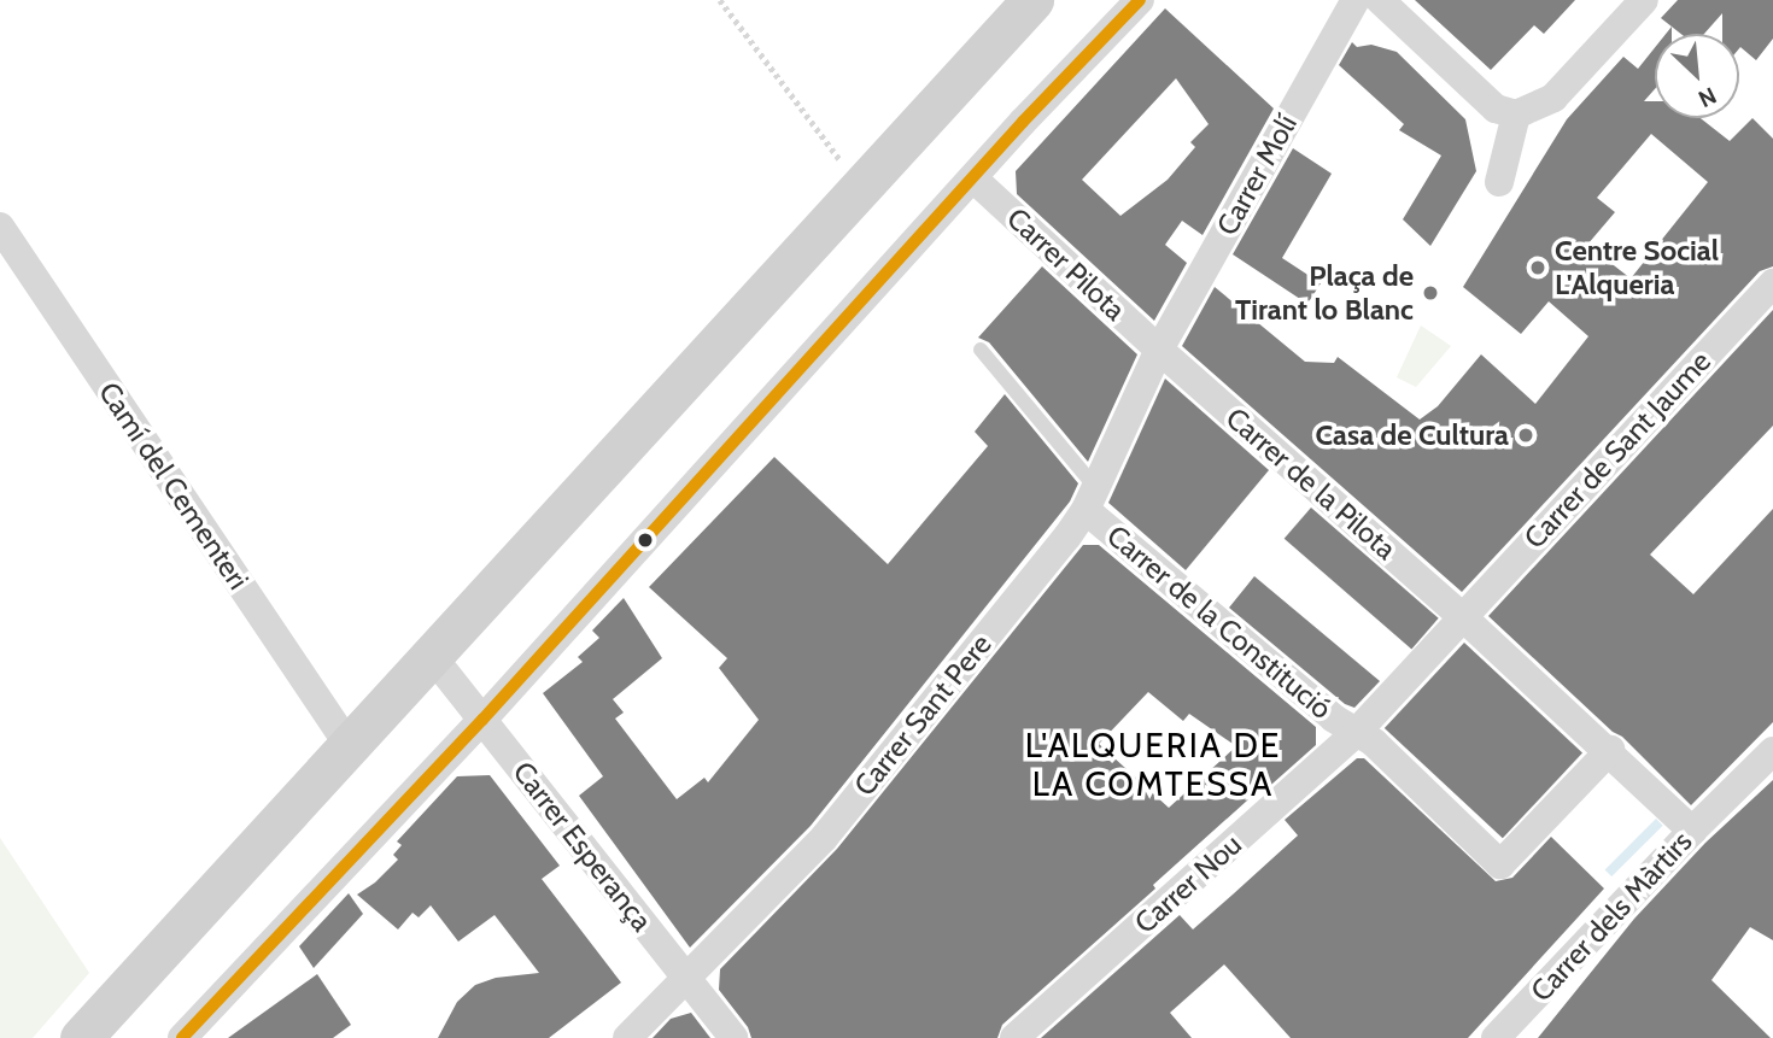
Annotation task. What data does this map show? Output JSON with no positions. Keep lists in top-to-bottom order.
{
  "streets": {
    "street": [
      "Carrer Molí",
      "Carrer Pilota",
      "Carrer de Sant Jaume",
      "Carrer de la Pilota",
      "Camí del Cementeri",
      "Carrer de la Constitució",
      "Carrer Sant Pere",
      "Carrer Esperança",
      "Carrer Nou",
      "Carrer dels Màrtirs"
    ]
  },
  "crossings": [
    ["Carrer Molí", "Carrer Pilota"],
    ["Carrer Molí", "Carrer de la Pilota"],
    ["Carrer Molí", "Carrer Sant Pere"],
    ["Carrer Pilota", "Carrer de la Pilota"],
    ["Carrer Pilota", "Carrer Sant Pere"],
    ["Carrer de Sant Jaume", "Carrer de la Pilota"],
    ["Carrer de Sant Jaume", "Carrer Nou"],
    ["Carrer de la Pilota", "Carrer de la Constitució"],
    ["Carrer de la Pilota", "Carrer Sant Pere"],
    ["Carrer de la Pilota", "Carrer Nou"],
    ["Carrer de la Pilota", "Carrer dels Màrtirs"],
    ["Carrer de la Constitució", "Carrer Sant Pere"],
    ["Carrer de la Constitució", "Carrer Nou"],
    ["Carrer Sant Pere", "Carrer Esperança"]
  ],
  "districts": ["L'ALQUERIA DE LA COMTESSA"],
  "places": ["Centre Social L'Alqueria", "Plaça de Tirant lo Blanc", "Casa de Cultura"],
  "north": "bottom right"
}
